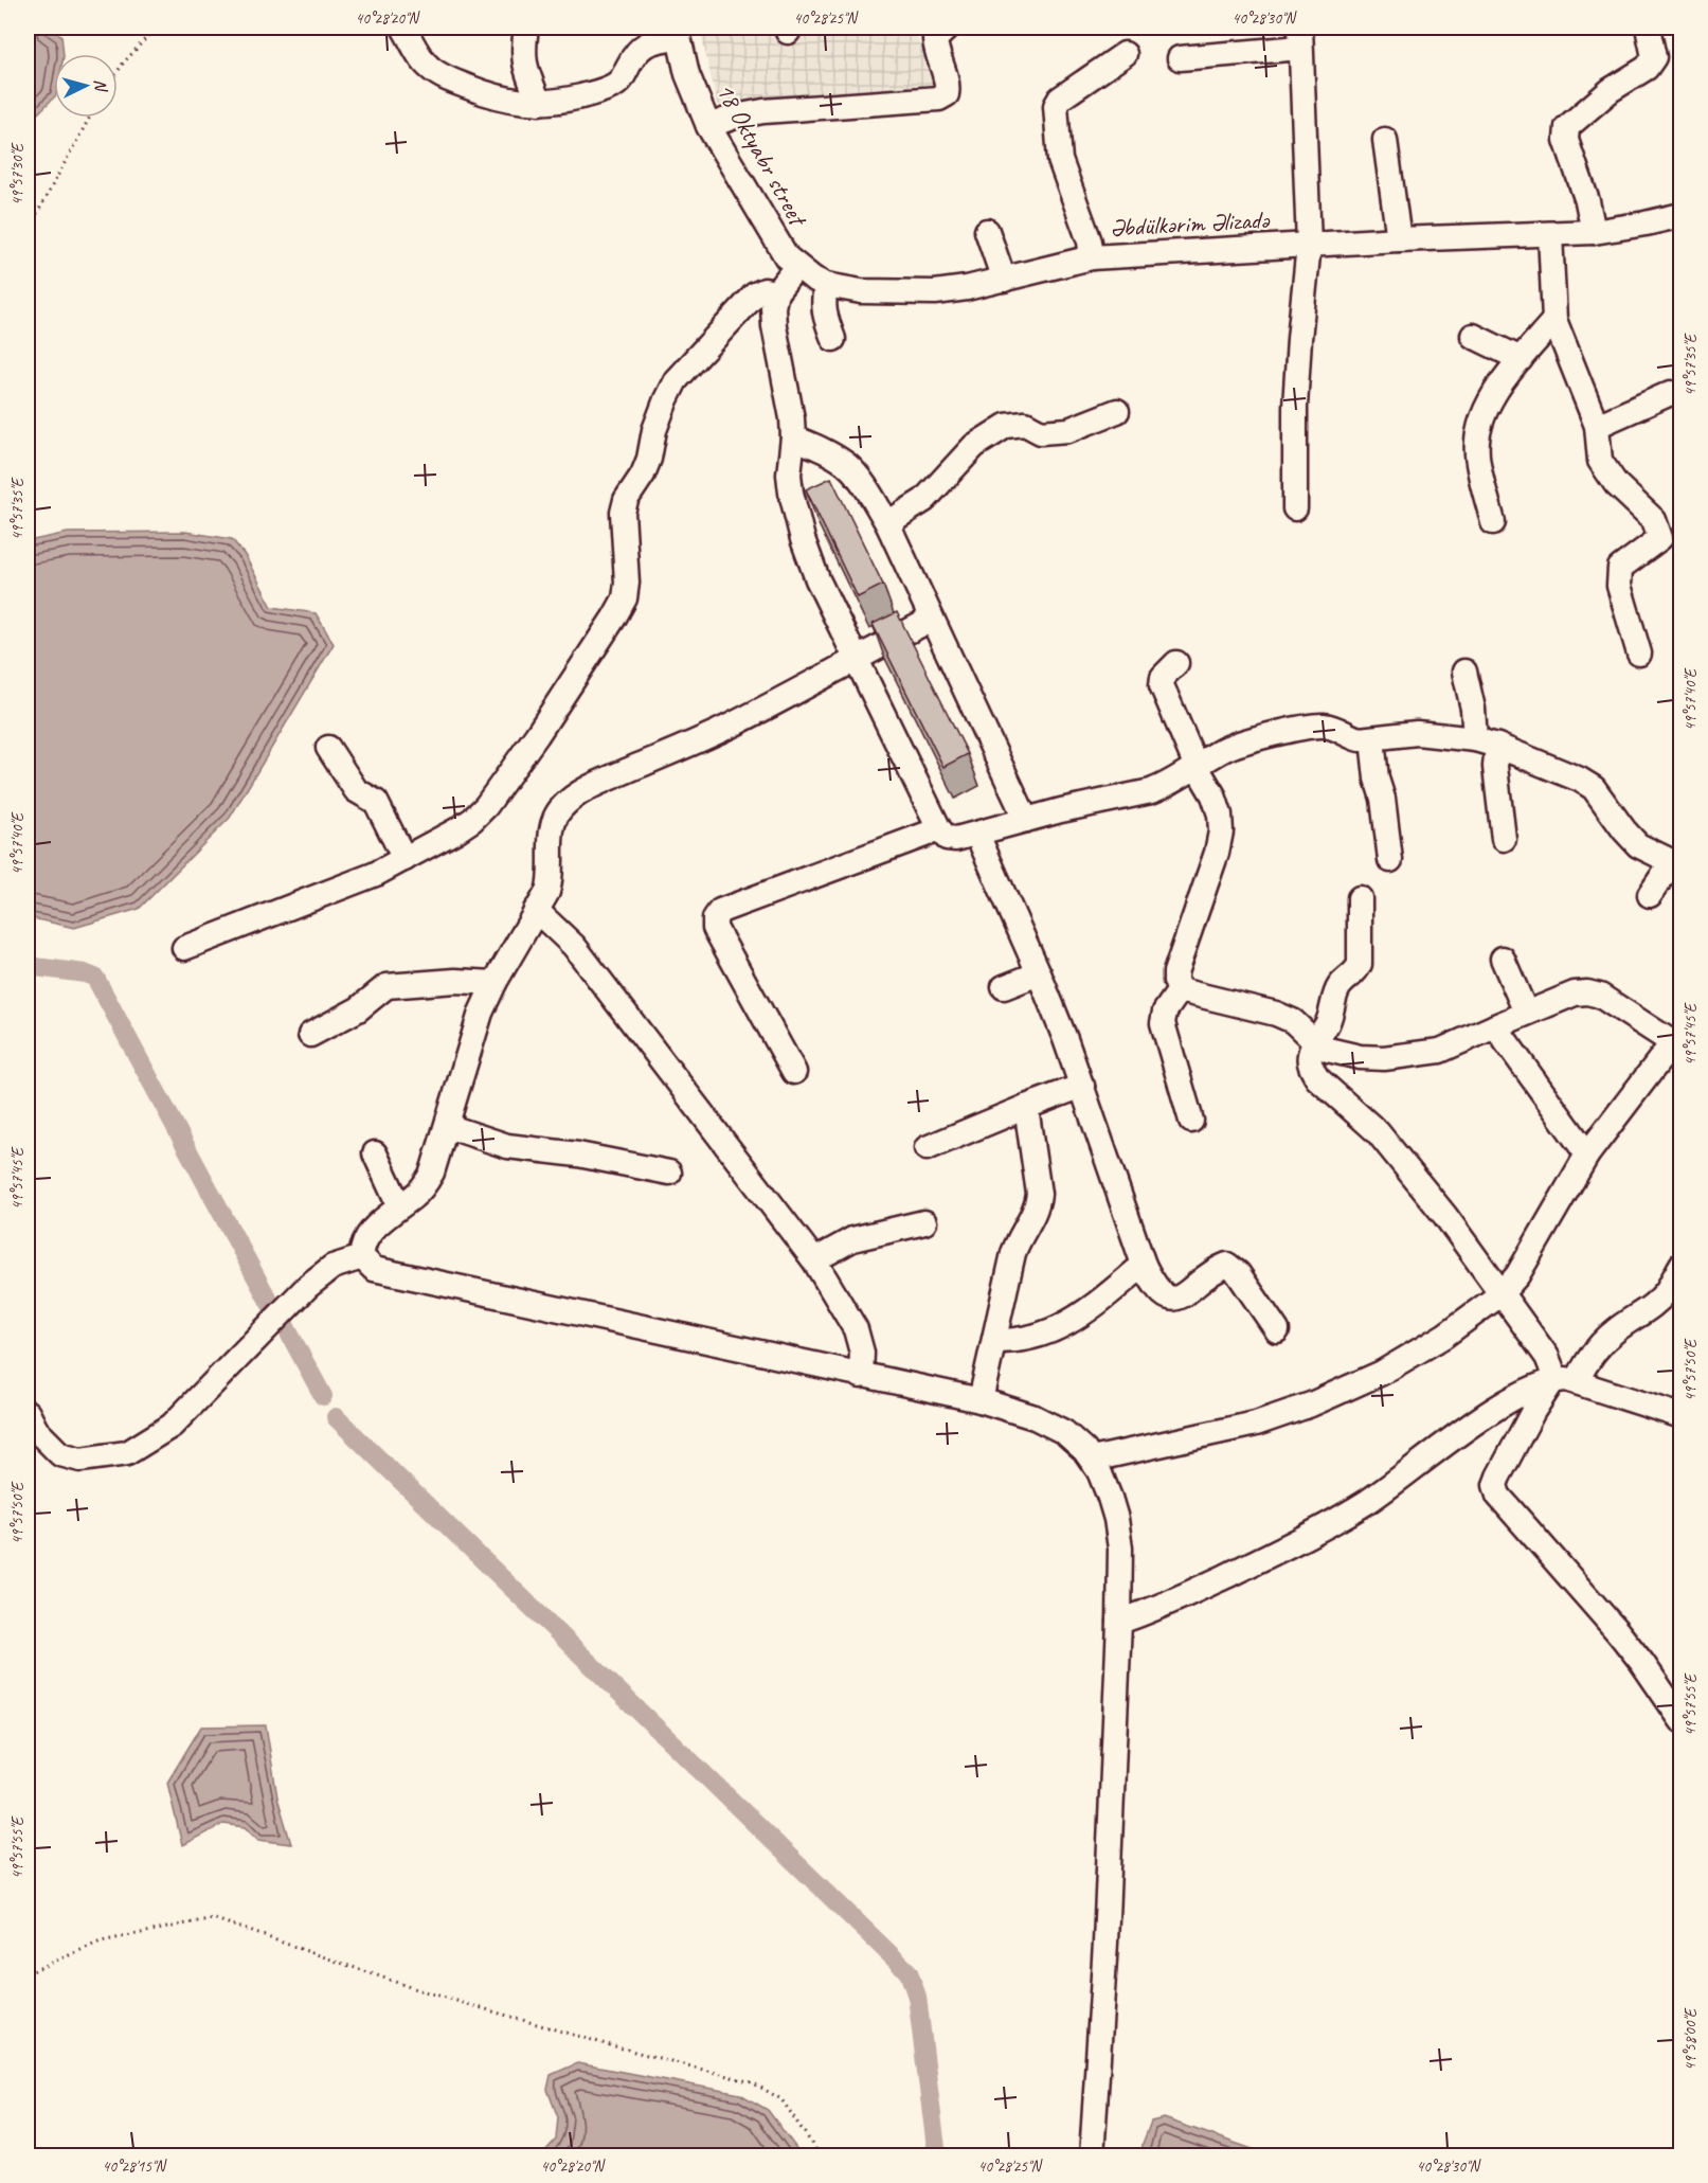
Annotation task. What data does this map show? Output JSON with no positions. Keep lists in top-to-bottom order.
{
  "streets": {
    "street": ["18 Oktyabr street", "Əbdülkərim Əlizadə"]
  },
  "crossings": [
    ["18 Oktyabr street", "Əbdülkərim Əlizadə"]
  ],
  "north": "right",
  "coordinates": [
    "40°28'20\"N",
    "40°28'25\"N",
    "40°28'30\"N",
    "49°57'30\"E",
    "49°57'35\"E",
    "49°57'40\"E",
    "49°57'45\"E",
    "49°57'50\"E",
    "49°57'55\"E",
    "49°58'00\"E",
    "40°28'15\"N"
  ]
}
